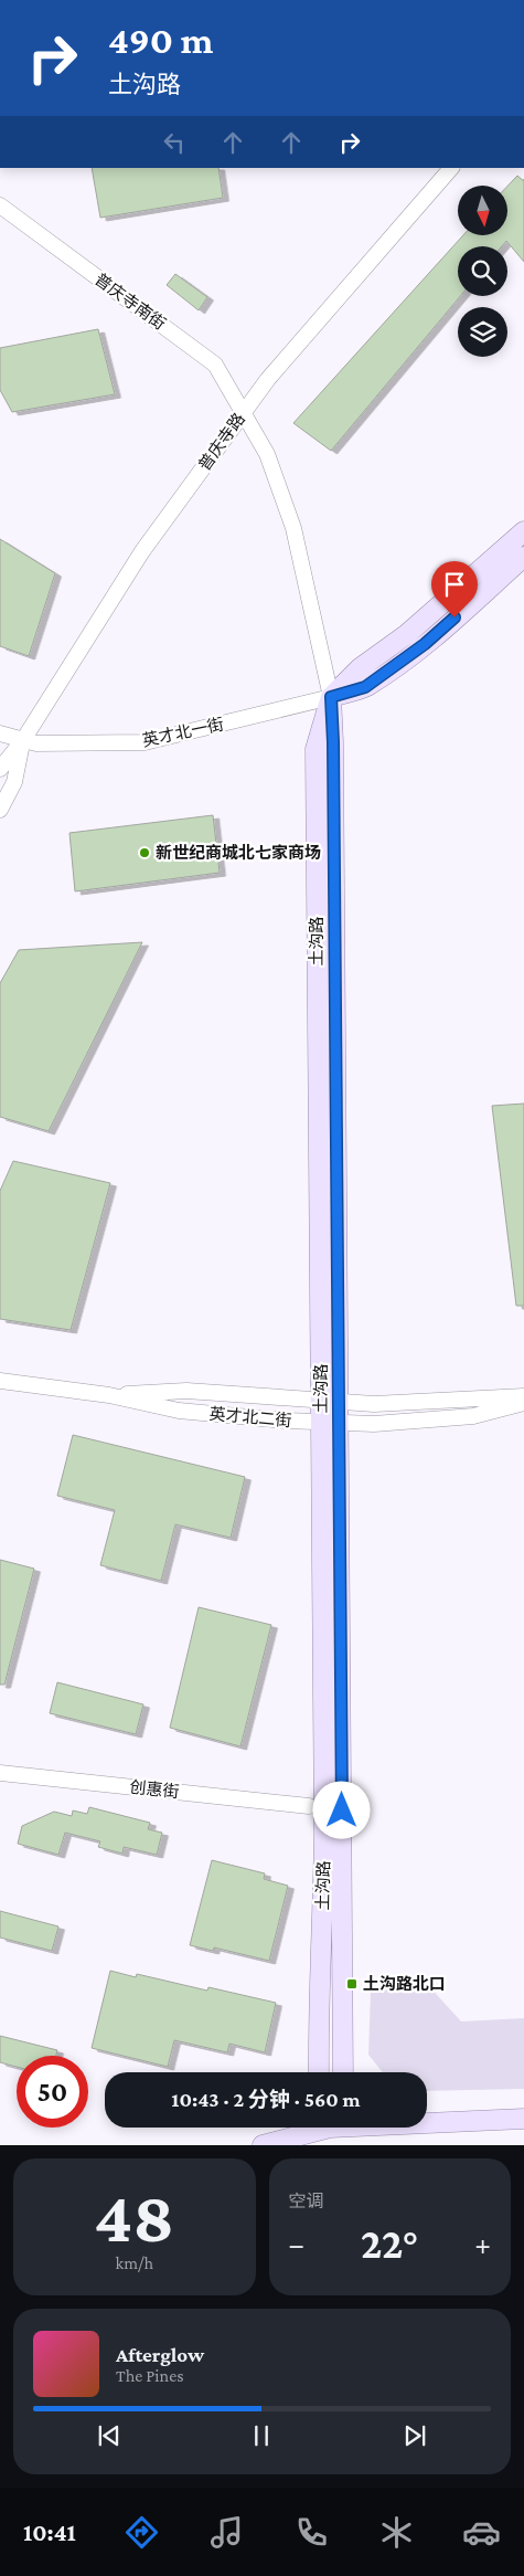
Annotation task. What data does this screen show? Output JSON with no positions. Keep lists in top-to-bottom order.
{
  "streets": {
    "main road": ["土沟路"],
    "street": [
      "普庆寺南街",
      "普庆寺路",
      "英才北一街",
      "英才北二街",
      "创惠街"
    ]
  },
  "crossings": [
    ["普庆寺南街", "普庆寺路"],
    ["普庆寺南街", "英才北一街"],
    ["普庆寺南街", "土沟路"],
    ["普庆寺路", "英才北一街"],
    ["英才北一街", "土沟路"],
    ["土沟路", "英才北二街"]
  ],
  "places": {
    "other": ["新世纪商城北七家商场"],
    "transit": ["土沟路北口"]
  },
  "north": "bottom",
  "page": {
    "turn": ["490 m", "土沟路"],
    "limit": "50",
    "trip": "10:43 · 2 分钟 · 560 m",
    "tile": [
      ["48", "km/h"],
      "空调"
    ],
    "heat": ["−", "22°", "+"],
    "song": ["Afterglow", "The Pines"],
    "tabs": "10:41"
  }
}
